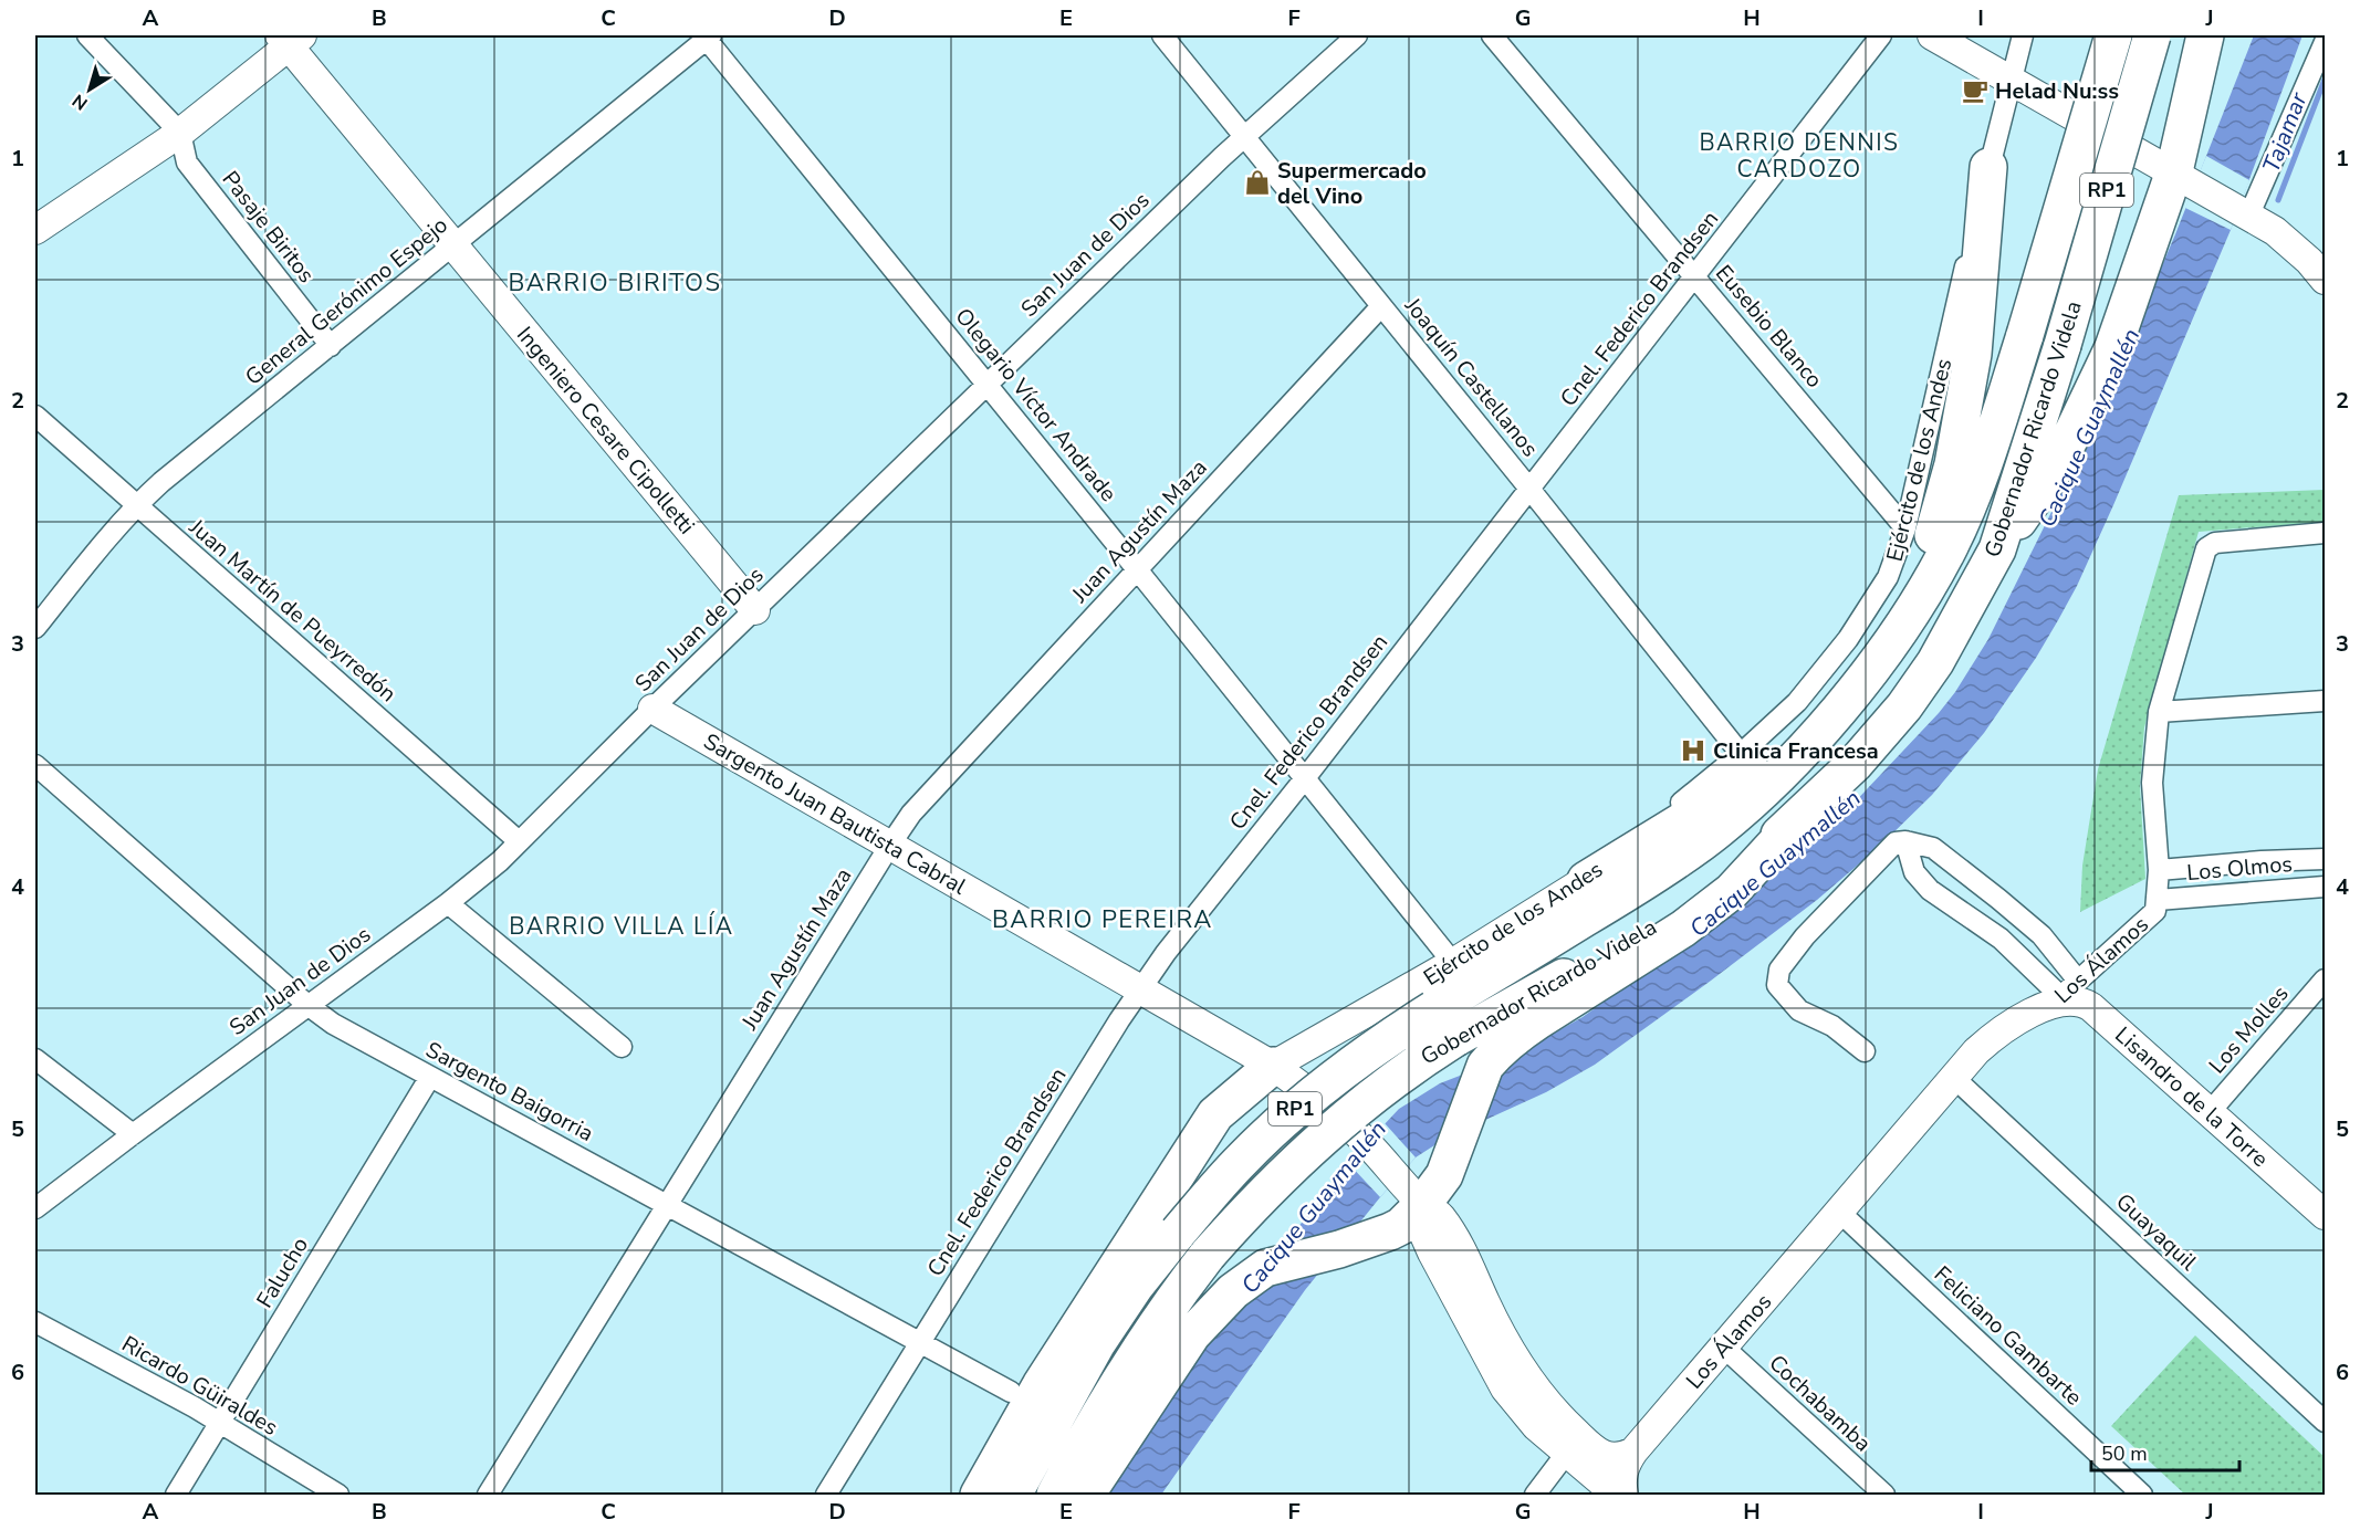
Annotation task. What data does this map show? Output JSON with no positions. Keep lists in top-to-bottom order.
{
  "streets": {
    "highway": ["RP1", "Gobernador Ricardo Videla"],
    "street": [
      "Pasaje Biritos",
      "San Juan de Dios",
      "General Gerónimo Espejo",
      "Cnel. Federico Brandsen",
      "Eusebio Blanco",
      "Joaquín Castellanos",
      "Olegario Víctor Andrade",
      "Ingeniero Cesare Cipolletti",
      "Ejército de los Andes",
      "Juan Agustín Maza",
      "Juan Martín de Pueyrredón",
      "Sargento Juan Bautista Cabral",
      "Los Olmos",
      "Los Álamos",
      "Los Molles",
      "Sargento Baigorria",
      "Lisandro de la Torre",
      "Guayaquil",
      "Falucho",
      "Feliciano Gambarte",
      "Ricardo Güiraldes",
      "Cochabamba"
    ]
  },
  "crossings": [
    ["Pasaje Biritos", "General Gerónimo Espejo"],
    ["San Juan de Dios", "Joaquín Castellanos"],
    ["San Juan de Dios", "Olegario Víctor Andrade"],
    ["San Juan de Dios", "Ingeniero Cesare Cipolletti"],
    ["San Juan de Dios", "Juan Martín de Pueyrredón"],
    ["San Juan de Dios", "Sargento Juan Bautista Cabral"],
    ["San Juan de Dios", "Sargento Baigorria"],
    ["General Gerónimo Espejo", "Olegario Víctor Andrade"],
    ["General Gerónimo Espejo", "Ingeniero Cesare Cipolletti"],
    ["General Gerónimo Espejo", "Juan Martín de Pueyrredón"],
    ["Cnel. Federico Brandsen", "Eusebio Blanco"],
    ["Cnel. Federico Brandsen", "Joaquín Castellanos"],
    ["Cnel. Federico Brandsen", "Olegario Víctor Andrade"],
    ["Cnel. Federico Brandsen", "Sargento Juan Bautista Cabral"],
    ["Cnel. Federico Brandsen", "Sargento Baigorria"],
    ["Eusebio Blanco", "Ejército de los Andes"],
    ["Joaquín Castellanos", "Ejército de los Andes"],
    ["Joaquín Castellanos", "Juan Agustín Maza"],
    ["Olegario Víctor Andrade", "Ejército de los Andes"],
    ["Olegario Víctor Andrade", "Juan Agustín Maza"],
    ["Ejército de los Andes", "Sargento Juan Bautista Cabral"],
    ["Juan Agustín Maza", "Sargento Juan Bautista Cabral"],
    ["Juan Agustín Maza", "Sargento Baigorria"],
    ["Sargento Juan Bautista Cabral", "Los Álamos"],
    ["Los Olmos", "Los Álamos"],
    ["Los Álamos", "Lisandro de la Torre"],
    ["Los Álamos", "Guayaquil"],
    ["Los Álamos", "Feliciano Gambarte"],
    ["Los Álamos", "Cochabamba"],
    ["Los Molles", "Lisandro de la Torre"],
    ["Sargento Baigorria", "Falucho"],
    ["Falucho", "Ricardo Güiraldes"]
  ],
  "districts": [
    "BARRIO DENNIS CARDOZO",
    "BARRIO BIRITOS",
    "BARRIO PEREIRA",
    "BARRIO VILLA LÍA"
  ],
  "water": ["Tajamar", "Cacique Guaymallén"],
  "places": {
    "cafe": ["Helad Nu:ss"],
    "shop": ["Supermercado del Vino"],
    "hospital": ["Clinica Francesa"]
  },
  "scale_bar": "50 m",
  "north": "bottom left",
  "grid": {
    "columns": [
      "A",
      "B",
      "C",
      "D",
      "E",
      "F",
      "G",
      "H",
      "I",
      "J"
    ],
    "rows": [
      "1",
      "2",
      "3",
      "4",
      "5",
      "6"
    ]
  }
}
